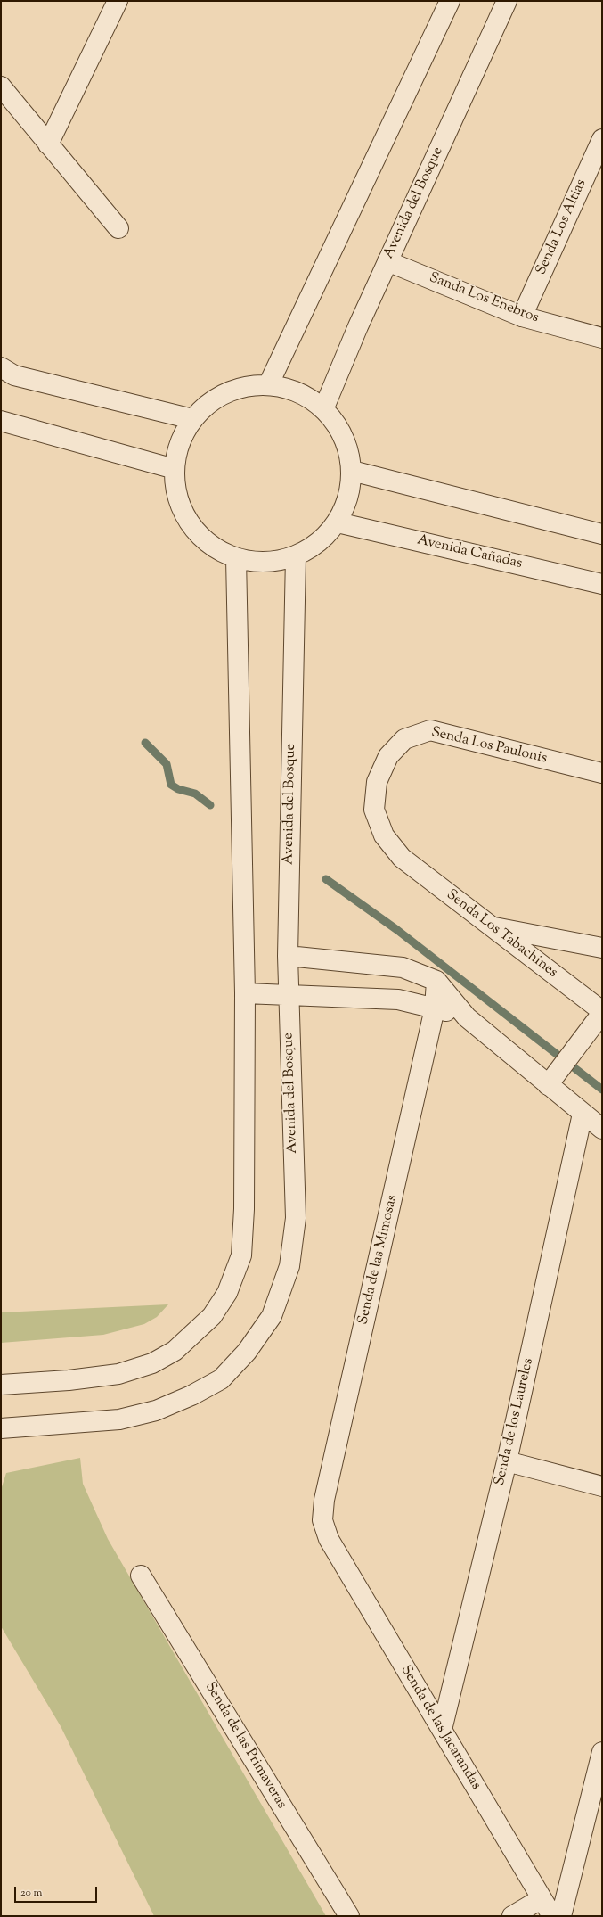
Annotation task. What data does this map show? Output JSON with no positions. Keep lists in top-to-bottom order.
{
  "streets": {
    "street": [
      "Avenida del Bosque",
      "Senda Los Altias",
      "Sanda Los Enebros",
      "Avenida Cañadas",
      "Senda Los Paulonis",
      "Senda Los Tabachines",
      "Senda de las Mimosas",
      "Senda de los Laureles",
      "Senda de las Jacarandas",
      "Senda de las Primaveras"
    ]
  },
  "crossings": [
    ["Avenida del Bosque", "Sanda Los Enebros"],
    ["Senda Los Altias", "Sanda Los Enebros"],
    ["Senda Los Paulonis", "Senda Los Tabachines"],
    ["Senda de las Mimosas", "Senda de las Jacarandas"],
    ["Senda de los Laureles", "Senda de las Jacarandas"]
  ],
  "scale_bar": "20 m"
}
